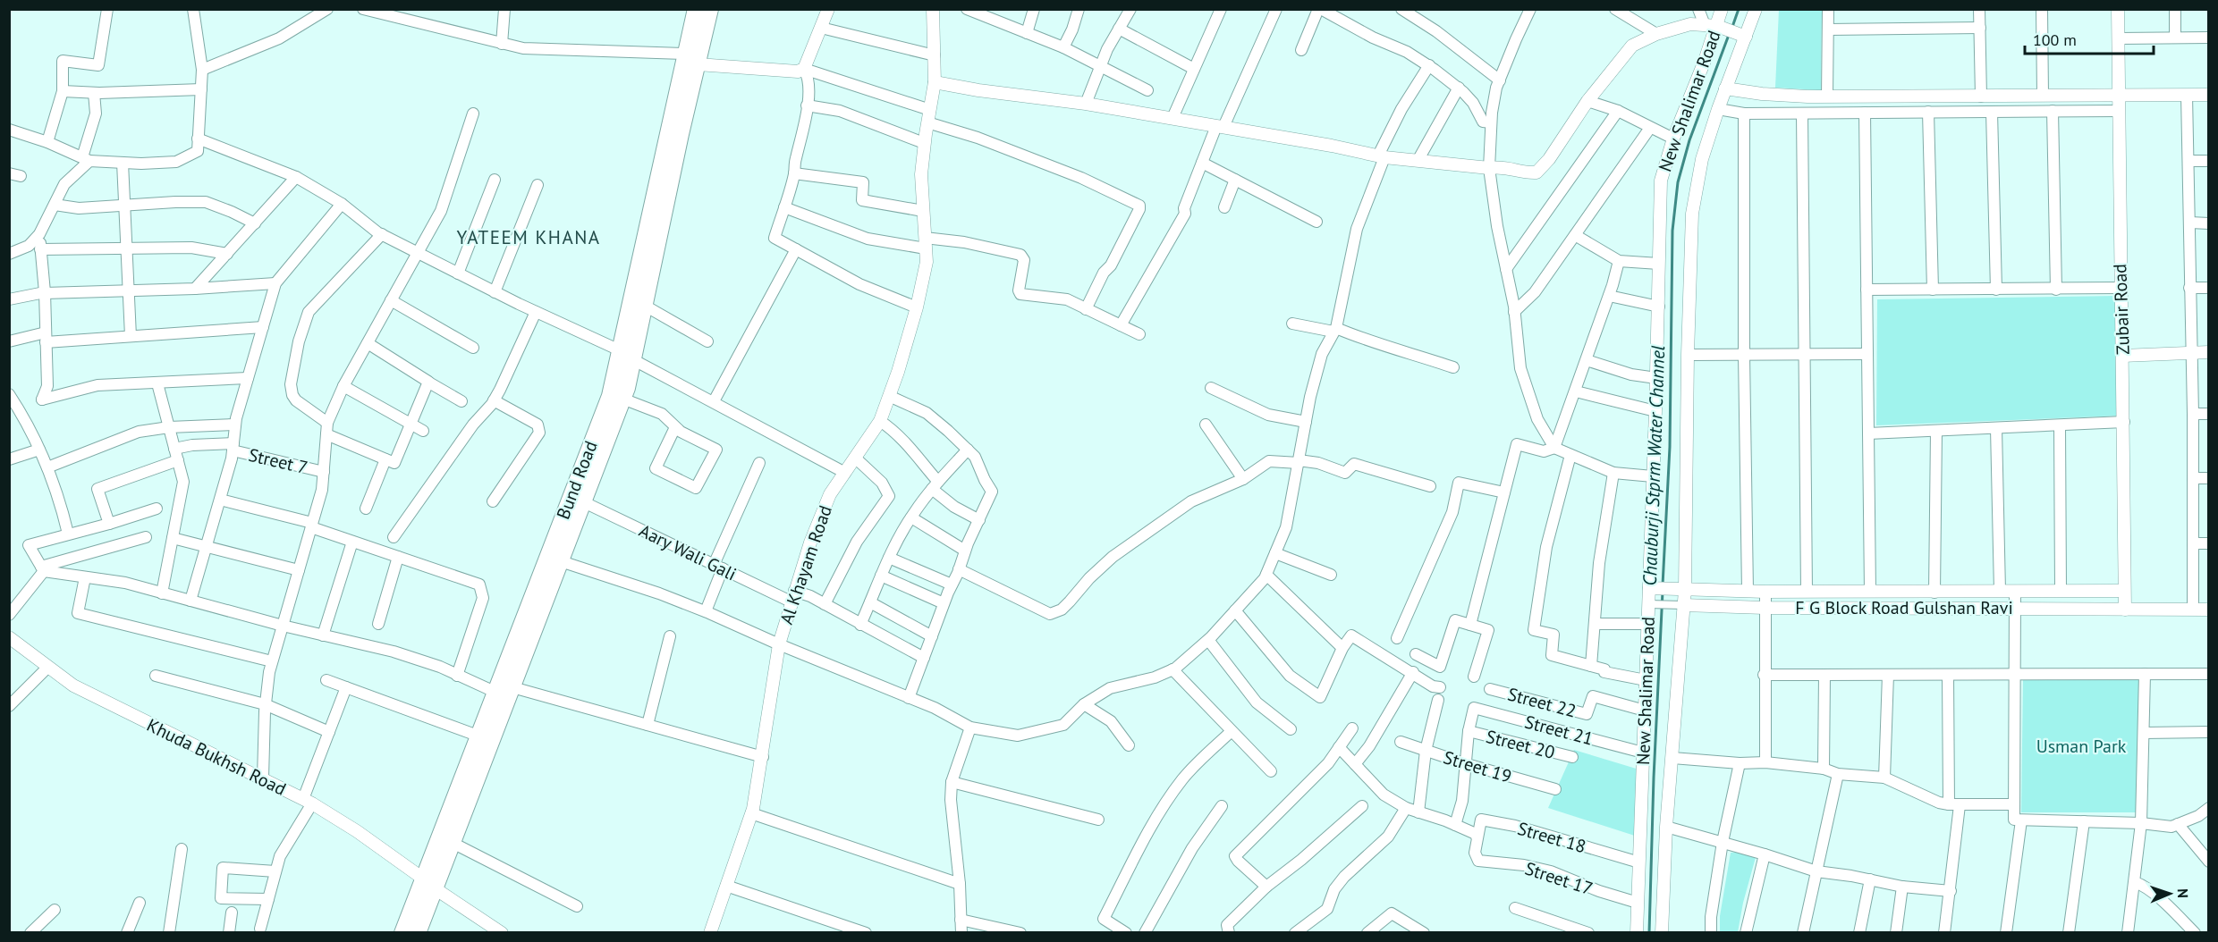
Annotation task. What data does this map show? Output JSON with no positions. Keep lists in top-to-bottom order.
{
  "streets": {
    "main road": ["Bund Road"],
    "street": [
      "New Shalimar Road",
      "Zubair Road",
      "Street 7",
      "Aary Wali Gali",
      "Al Khayam Road",
      "F G Block Road Gulshan Ravi",
      "Street 22",
      "Street 21",
      "Street 20",
      "Khuda Bukhsh Road",
      "Street 19",
      "Street 18",
      "Street 17"
    ]
  },
  "crossings": [
    ["New Shalimar Road", "F G Block Road Gulshan Ravi"],
    ["New Shalimar Road", "Street 22"],
    ["New Shalimar Road", "Street 21"],
    ["New Shalimar Road", "Street 18"],
    ["New Shalimar Road", "Street 17"],
    ["Zubair Road", "F G Block Road Gulshan Ravi"],
    ["Bund Road", "Aary Wali Gali"],
    ["Bund Road", "Khuda Bukhsh Road"],
    ["Aary Wali Gali", "Al Khayam Road"],
    ["Street 21", "Street 20"],
    ["Street 18", "Street 17"]
  ],
  "districts": ["YATEEM KHANA"],
  "water": ["Chauburji Stprm Water Channel"],
  "parks": ["Usman Park"],
  "scale_bar": "100 m",
  "north": "right"
}
